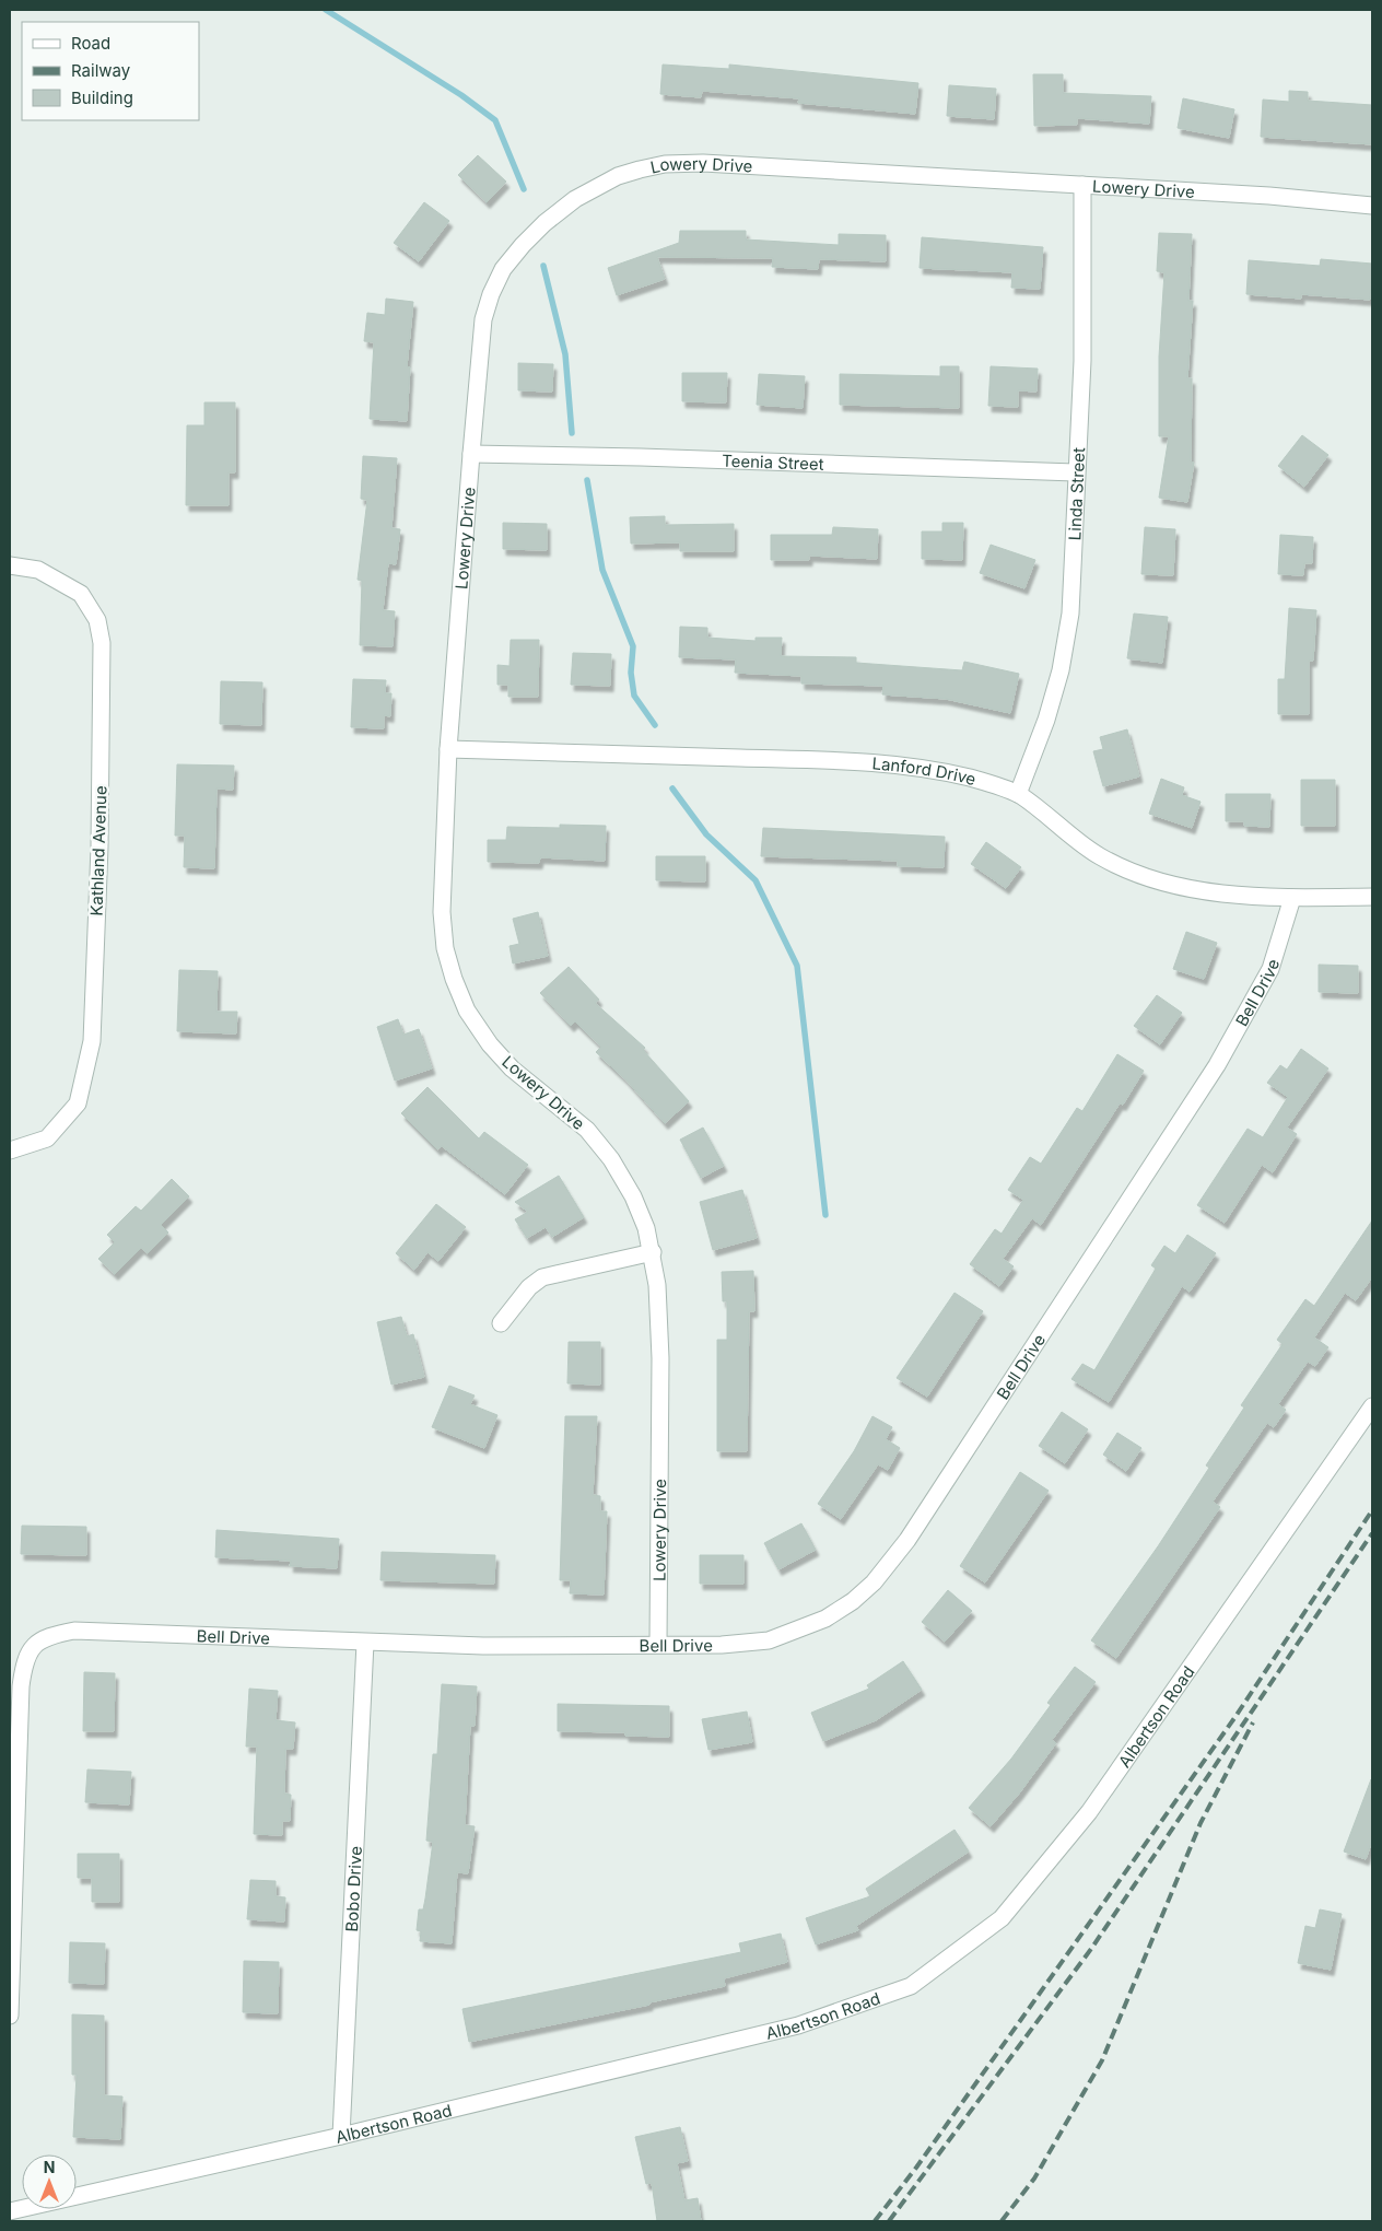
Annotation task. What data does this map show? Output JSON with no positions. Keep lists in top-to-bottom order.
{
  "streets": {
    "street": [
      "Lowery Drive",
      "Teenia Street",
      "Linda Street",
      "Lanford Drive",
      "Kathland Avenue",
      "Bell Drive",
      "Albertson Road",
      "Bobo Drive"
    ]
  },
  "crossings": [
    ["Lowery Drive", "Teenia Street"],
    ["Lowery Drive", "Linda Street"],
    ["Lowery Drive", "Lanford Drive"],
    ["Lowery Drive", "Bell Drive"],
    ["Teenia Street", "Linda Street"],
    ["Linda Street", "Lanford Drive"],
    ["Lanford Drive", "Bell Drive"],
    ["Bell Drive", "Bobo Drive"],
    ["Albertson Road", "Bobo Drive"]
  ],
  "legend": ["Road", "Railway", "Building"],
  "north": "top"
}
